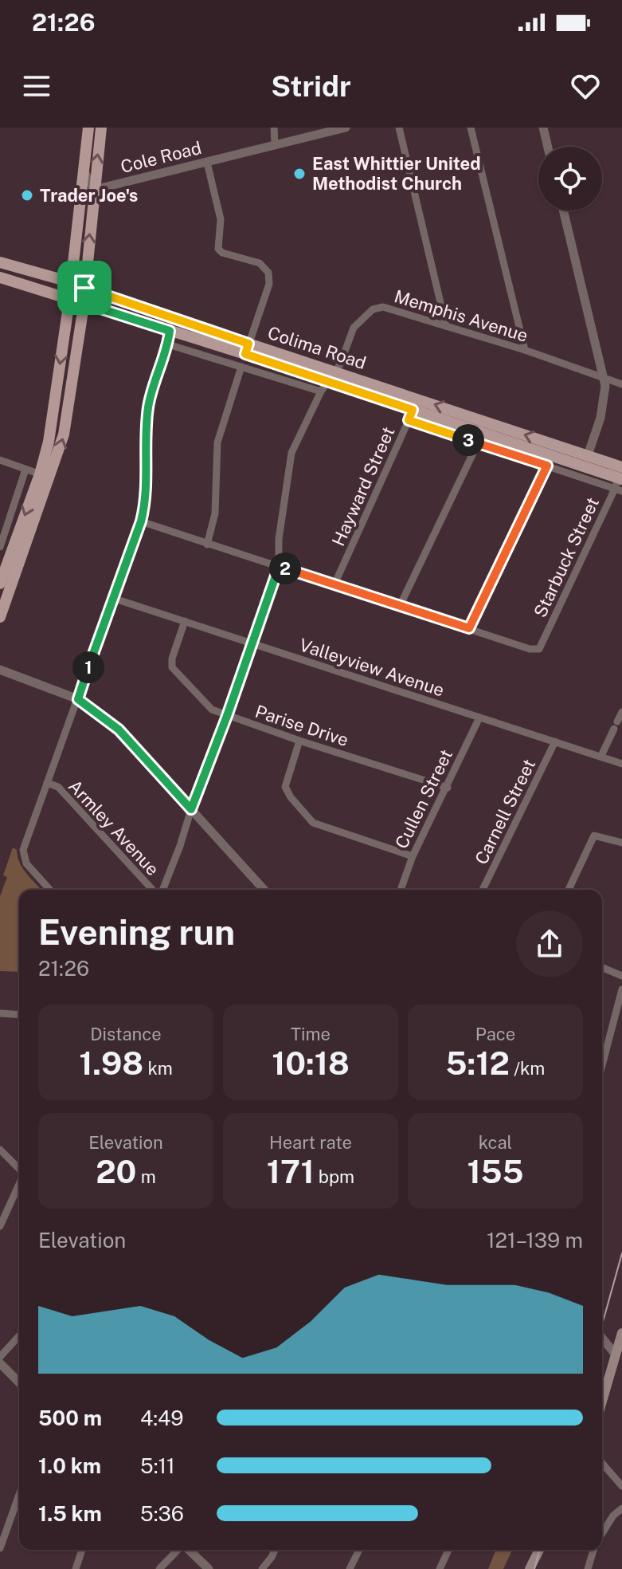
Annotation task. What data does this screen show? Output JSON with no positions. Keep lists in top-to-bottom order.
{
  "streets": {
    "main road": ["Colima Road"],
    "street": [
      "Cole Road",
      "Memphis Avenue",
      "Hayward Street",
      "Starbuck Street",
      "Valleyview Avenue",
      "Parise Drive",
      "Cullen Street",
      "Carnell Street",
      "Armley Avenue"
    ]
  },
  "crossings": [
    ["Memphis Avenue", "Colima Road"],
    ["Colima Road", "Hayward Street"],
    ["Colima Road", "Starbuck Street"],
    ["Valleyview Avenue", "Parise Drive"],
    ["Valleyview Avenue", "Cullen Street"],
    ["Valleyview Avenue", "Carnell Street"],
    ["Parise Drive", "Cullen Street"]
  ],
  "places": ["East Whittier United Methodist Church", "Trader Joe's"],
  "page": {
    "status": "21:26",
    "header": "Stridr",
    "pins": ["3", "2", "1"],
    "heading": ["Evening run", "21:26"],
    "stats": [
      ["Distance", "1.98 km"],
      ["Time", "10:18"],
      ["Pace", "5:12 /km"],
      ["Elevation", "20 m"],
      ["Heart rate", "171 bpm"],
      ["kcal", "155"]
    ],
    "chart": ["Elevation", "121–139 m"],
    "list": [
      {
        "name": "500 m",
        "note": "4:49"
      },
      {
        "name": "1.0 km",
        "note": "5:11"
      },
      {
        "name": "1.5 km",
        "note": "5:36"
      }
    ]
  }
}
